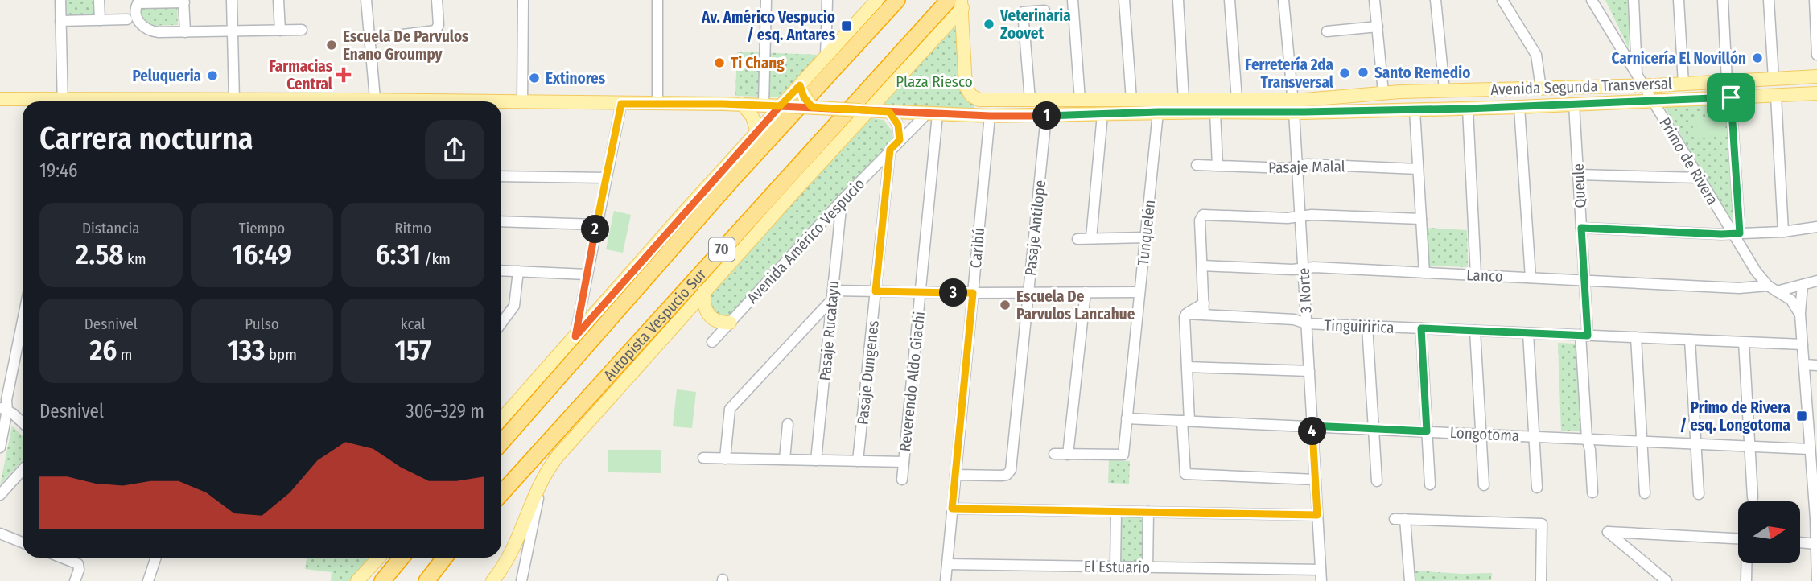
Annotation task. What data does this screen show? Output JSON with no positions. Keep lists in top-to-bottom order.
{
  "streets": {
    "highway": ["70", "Autopista Vespucio Sur"],
    "main road": ["Avenida Segunda Transversal"],
    "street": [
      "Primo de Rivera",
      "Pasaje Malal",
      "Queule",
      "Pasaje Antílope",
      "Tunquelén",
      "Avenida Américo Vespucio",
      "Caribú",
      "Lanco",
      "3 Norte",
      "Tinguiririca",
      "Pasaje Rucatayu",
      "Pasaje Dungenes",
      "Reverendo Aldo Giachi",
      "Longotoma",
      "El Estuario"
    ]
  },
  "crossings": [
    ["Avenida Segunda Transversal", "Primo de Rivera"],
    ["Avenida Segunda Transversal", "Queule"],
    ["Avenida Segunda Transversal", "Pasaje Antílope"],
    ["Avenida Segunda Transversal", "Tunquelén"],
    ["Avenida Segunda Transversal", "Avenida Américo Vespucio"],
    ["Avenida Segunda Transversal", "Caribú"],
    ["Avenida Segunda Transversal", "3 Norte"],
    ["Avenida Segunda Transversal", "Autopista Vespucio Sur"],
    ["Avenida Segunda Transversal", "Reverendo Aldo Giachi"],
    ["Primo de Rivera", "Lanco"],
    ["Pasaje Malal", "3 Norte"],
    ["Queule", "Lanco"],
    ["Queule", "Tinguiririca"],
    ["Queule", "Longotoma"],
    ["Pasaje Antílope", "Caribú"],
    ["Tunquelén", "Longotoma"],
    ["Avenida Américo Vespucio", "Pasaje Rucatayu"],
    ["Avenida Américo Vespucio", "Pasaje Dungenes"],
    ["Avenida Américo Vespucio", "Reverendo Aldo Giachi"],
    ["Caribú", "El Estuario"],
    ["Lanco", "3 Norte"],
    ["3 Norte", "Tinguiririca"],
    ["3 Norte", "Longotoma"],
    ["3 Norte", "El Estuario"]
  ],
  "parks": ["Plaza Riesco"],
  "places": {
    "other": [
      "Veterinaria Zoovet",
      "Escuela De Parvulos Enano Groumpy",
      "Carnicería El Novillón",
      "Ti Chang",
      "Santo Remedio",
      "Ferretería 2da Transversal",
      "Peluqueria",
      "Extinores",
      "Escuela De Parvulos Lancahue"
    ],
    "transit": ["Av. Américo Vespucio / esq. Antares", "Primo de Rivera / esq. Longotoma"],
    "health": ["Farmacias Central"]
  },
  "north": "right",
  "page": {
    "pins": [
      "1",
      "2",
      "3",
      "4"
    ],
    "heading": ["Carrera nocturna", "19:46"],
    "stats": [
      ["Distancia", "2.58 km"],
      ["Tiempo", "16:49"],
      ["Ritmo", "6:31 /km"],
      ["Desnivel", "26 m"],
      ["Pulso", "133 bpm"],
      ["kcal", "157"]
    ],
    "chart": ["Desnivel", "306–329 m"]
  }
}
